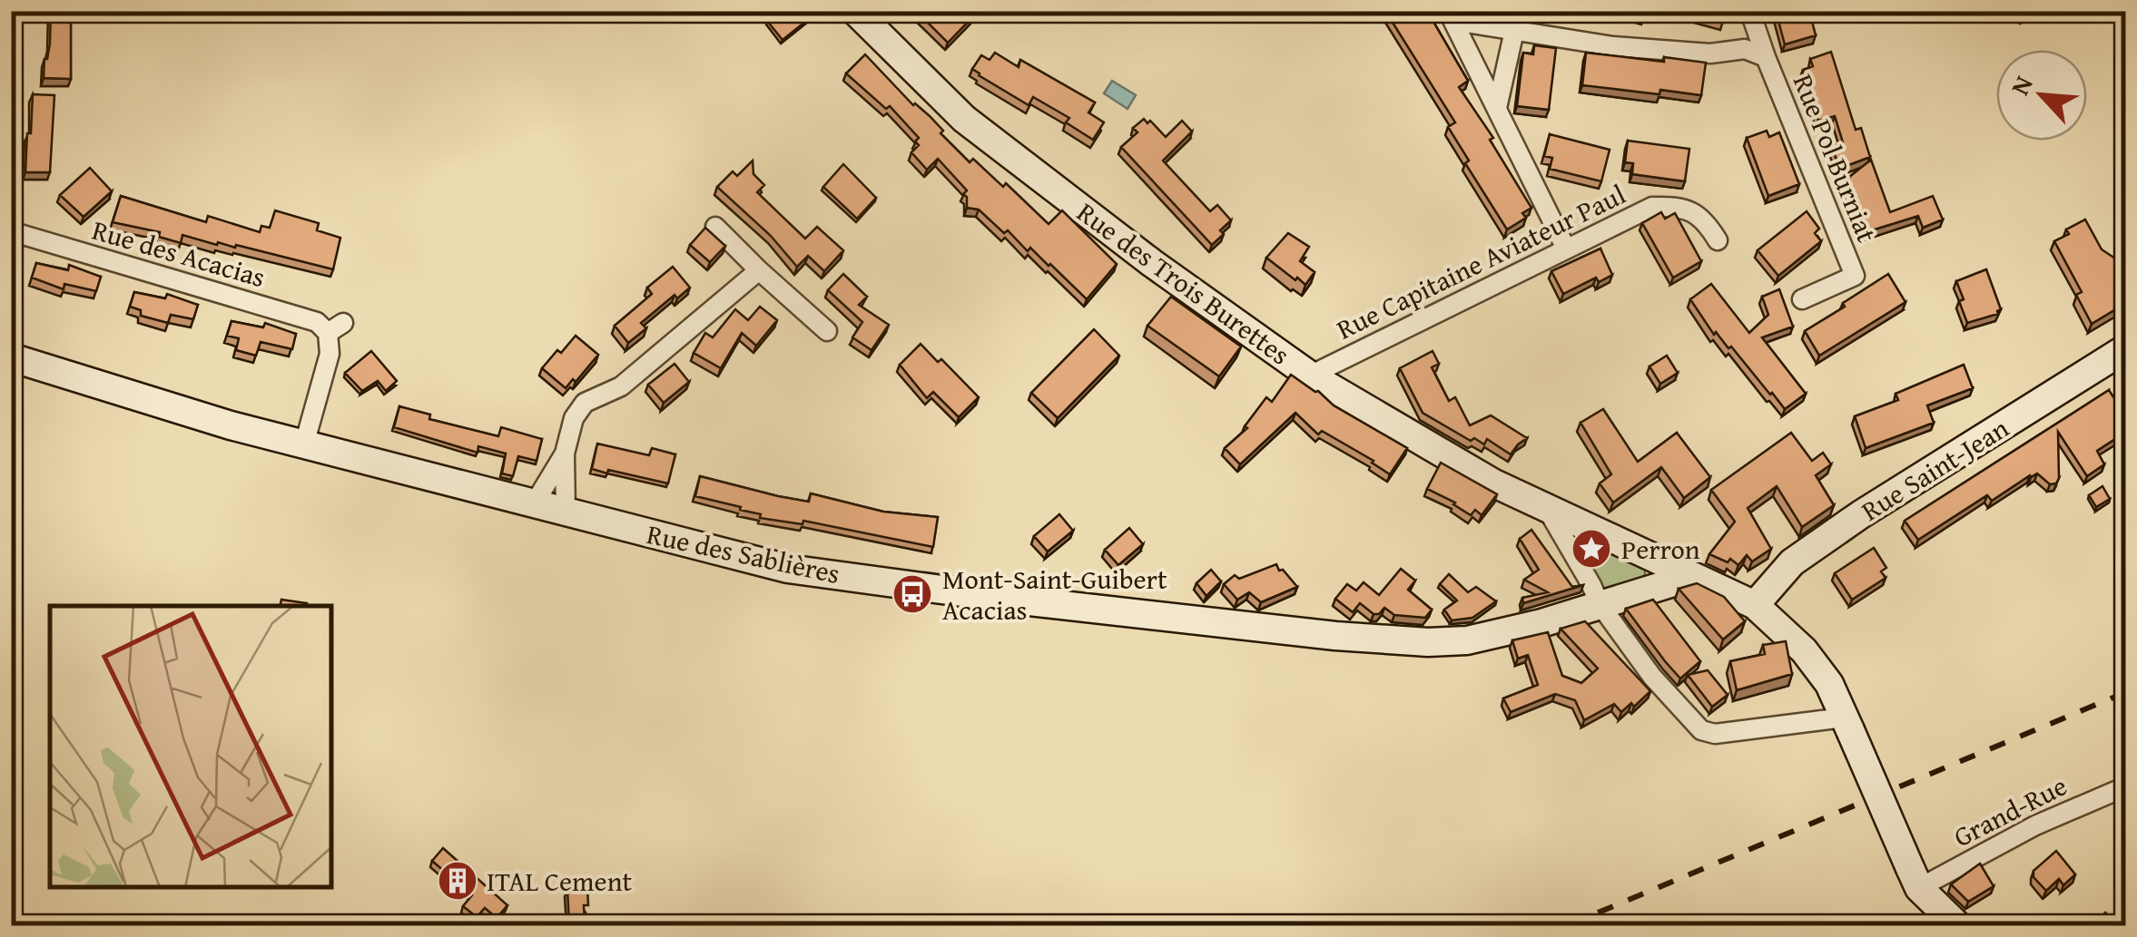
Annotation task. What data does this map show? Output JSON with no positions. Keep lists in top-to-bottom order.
{
  "streets": {
    "street": [
      "Rue Pol Burniat",
      "Rue des Acacias",
      "Rue Capitaine Aviateur Paul",
      "Rue des Trois Burettes",
      "Rue Saint-Jean",
      "Rue des Sablières",
      "Grand-Rue"
    ]
  },
  "crossings": [
    ["Rue Pol Burniat", "Rue Capitaine Aviateur Paul"],
    ["Rue des Acacias", "Rue des Sablières"],
    ["Rue Capitaine Aviateur Paul", "Rue des Trois Burettes"],
    ["Rue des Trois Burettes", "Rue Saint-Jean"],
    ["Rue des Trois Burettes", "Rue des Sablières"],
    ["Rue des Trois Burettes", "Grand-Rue"]
  ],
  "places": {
    "place": ["Perron"],
    "bus stop": ["Mont-Saint-Guibert Acacias"],
    "building": ["ITAL Cement"]
  },
  "north": "top left"
}
